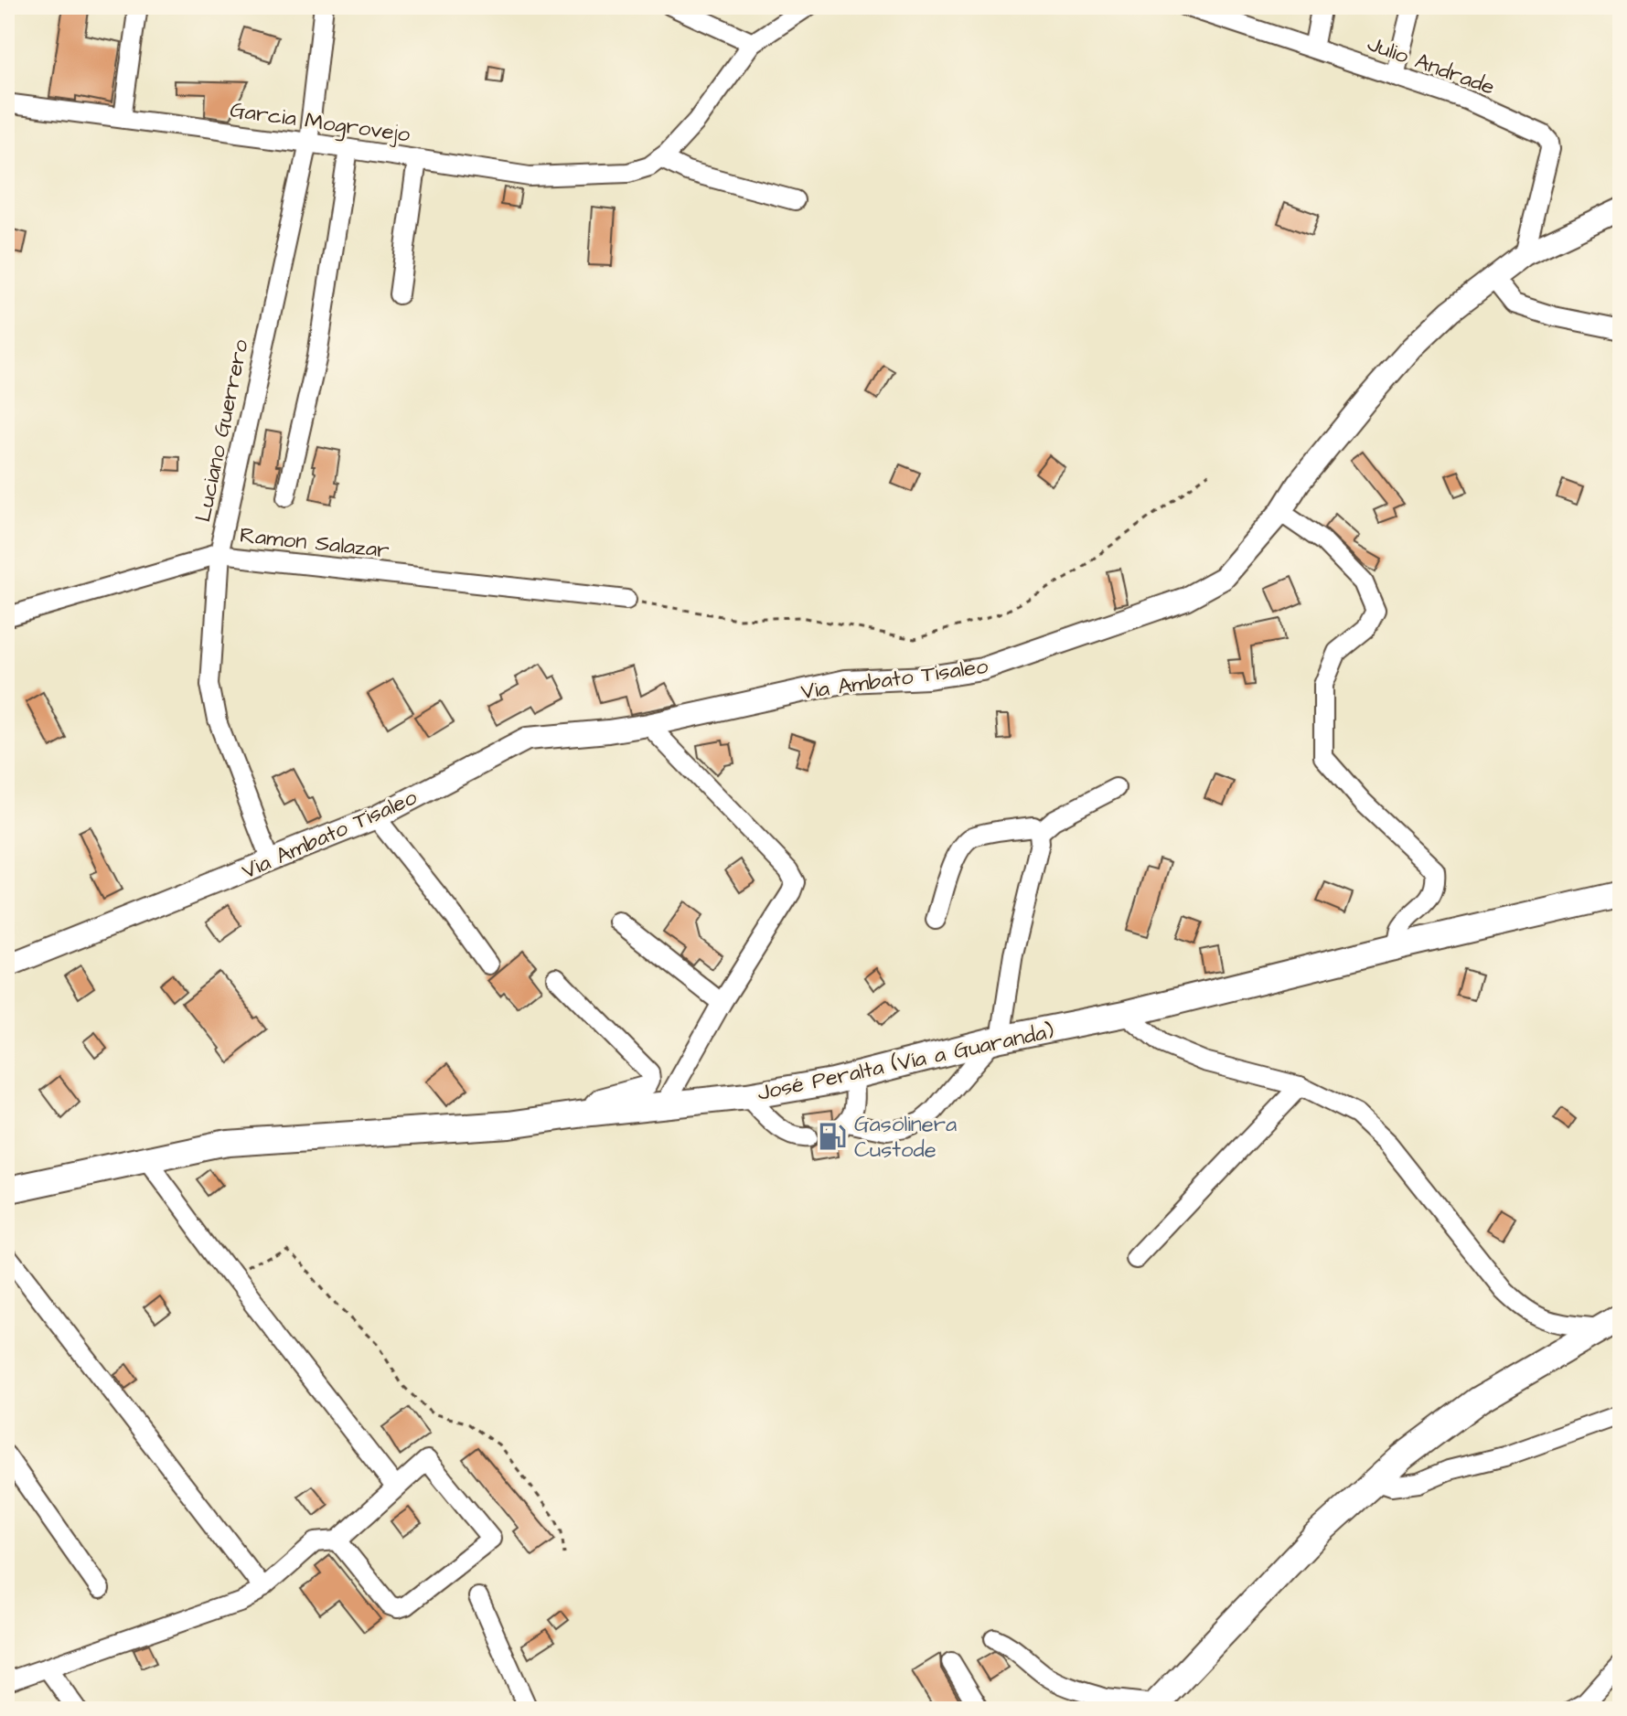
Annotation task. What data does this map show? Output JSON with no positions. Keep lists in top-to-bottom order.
{
  "streets": {
    "highway": ["José Peralta (Vía a Guaranda)"],
    "main road": ["Via Ambato Tisaleo"],
    "street": [
      "Julio Andrade",
      "Garcia Mogrovejo",
      "Luciano Guerrero",
      "Ramon Salazar"
    ]
  },
  "crossings": [
    ["Julio Andrade", "Via Ambato Tisaleo"],
    ["Garcia Mogrovejo", "Luciano Guerrero"],
    ["Luciano Guerrero", "Ramon Salazar"],
    ["Luciano Guerrero", "Via Ambato Tisaleo"]
  ],
  "places": {
    "fuel station": ["Gasolinera Custode"]
  }
}
